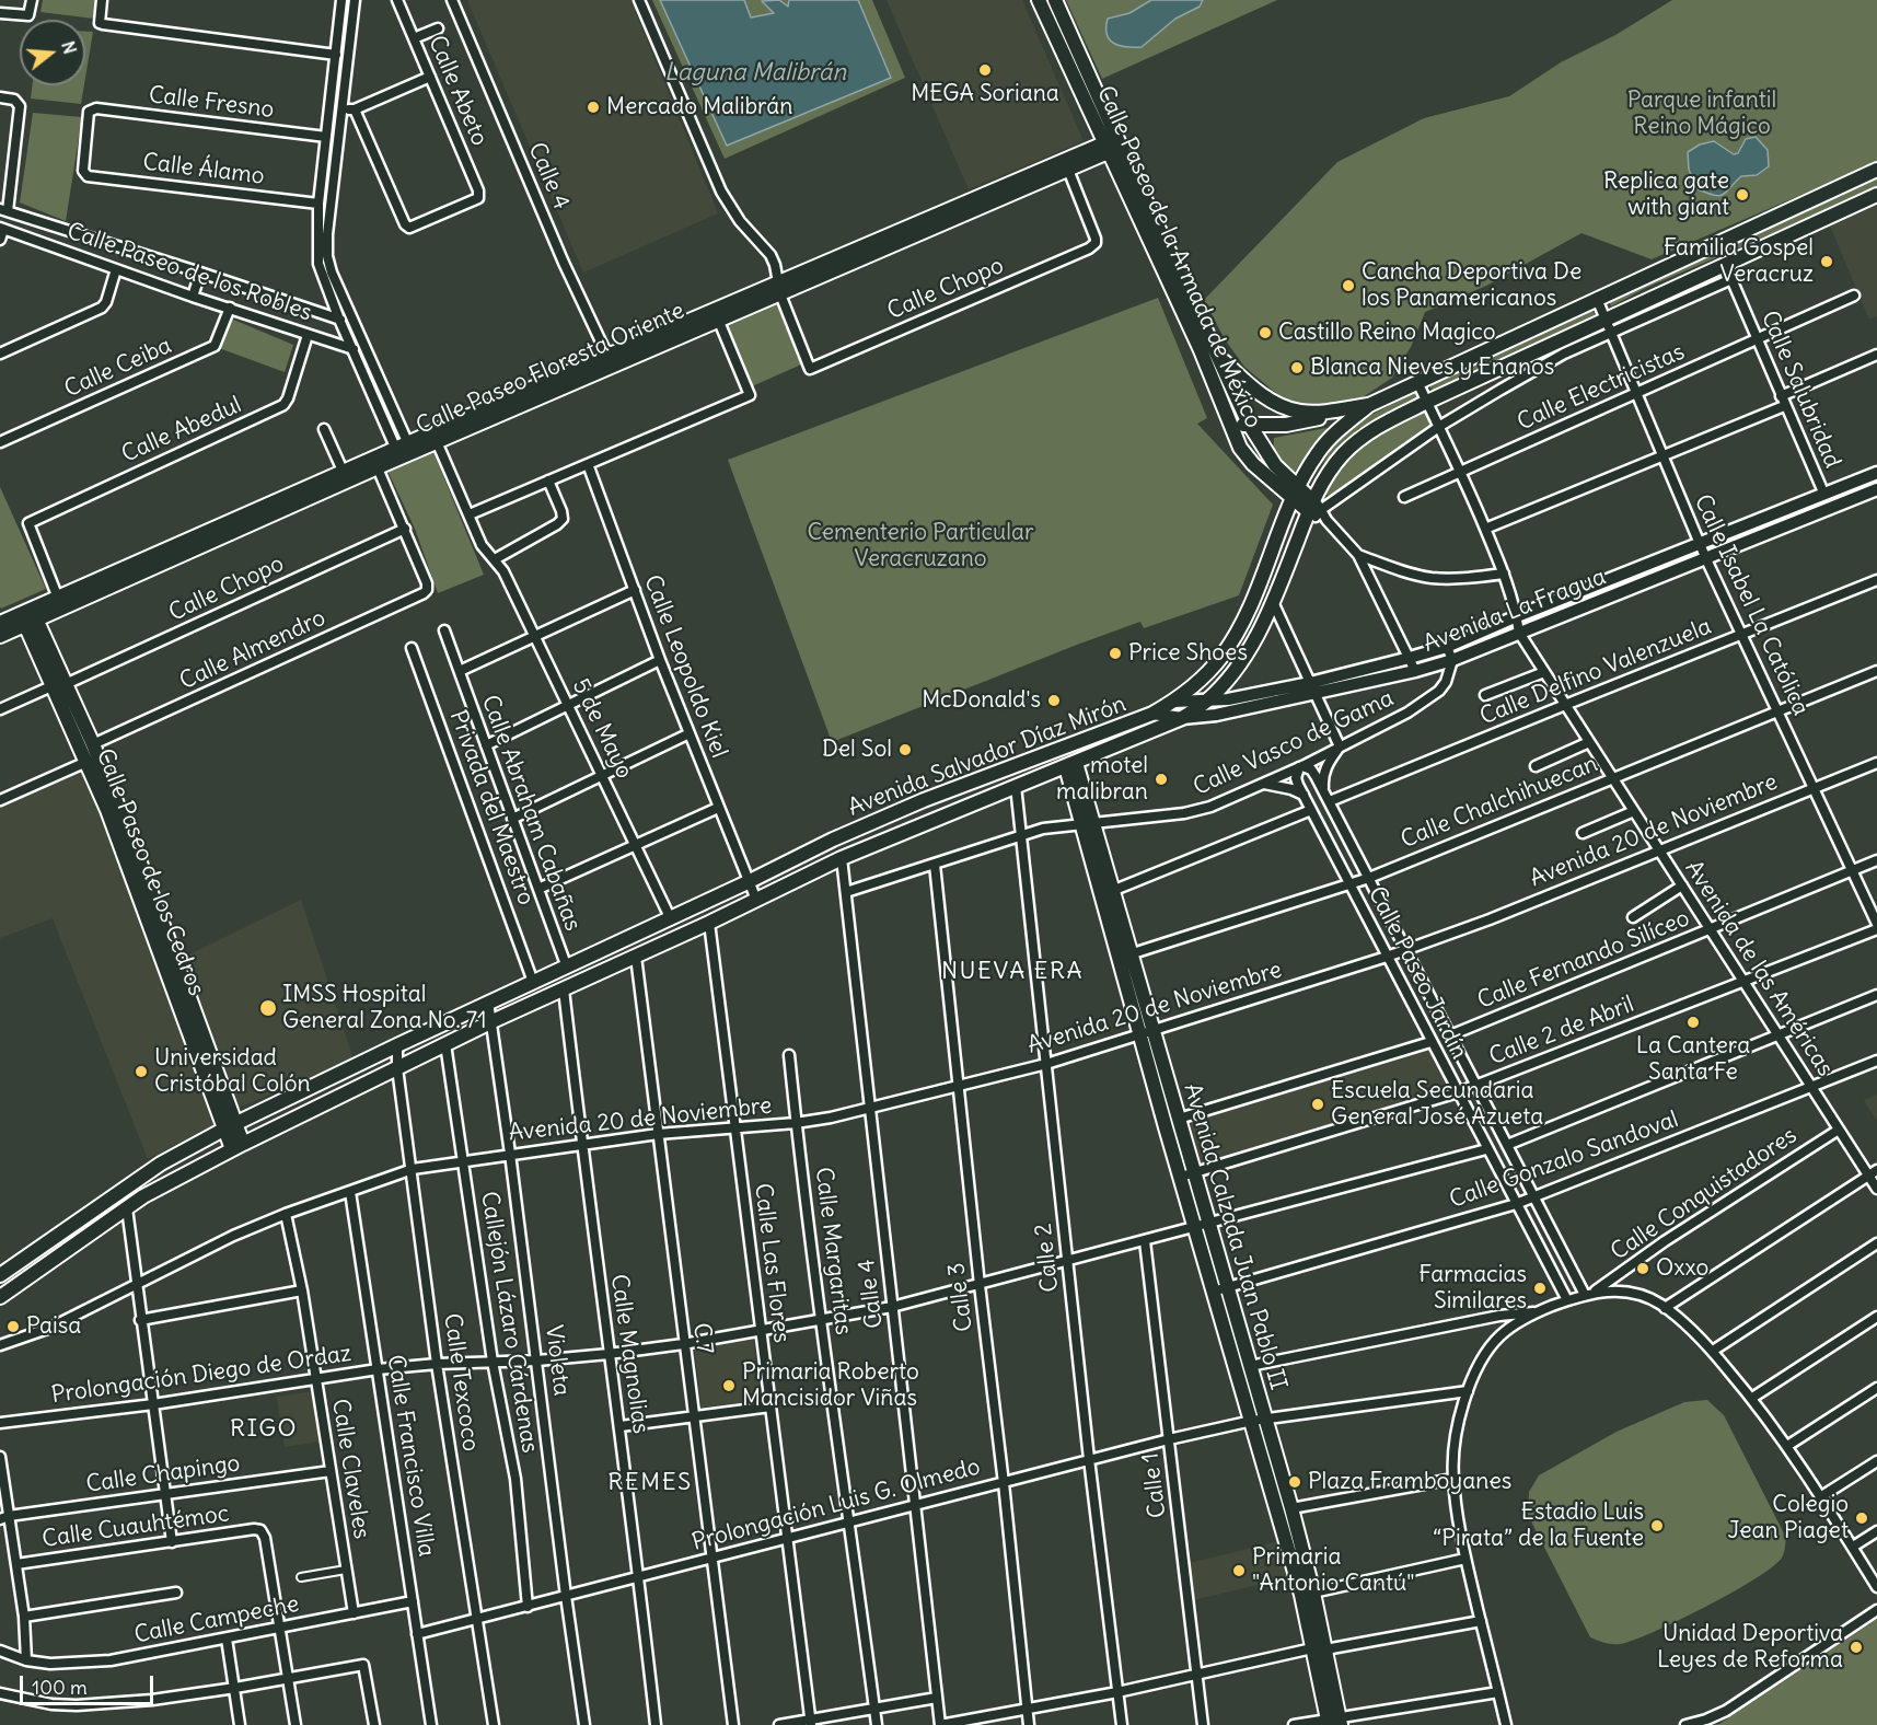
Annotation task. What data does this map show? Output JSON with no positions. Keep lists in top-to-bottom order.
{
  "streets": {
    "main road": [
      "Calle Paseo de la Armada de México",
      "Calle Paseo Floresta Oriente",
      "Avenida Salvador Díaz Mirón",
      "Calle Paseo de los Cedros",
      "Avenida Calzada Juan Pablo II"
    ],
    "street": [
      "Calle Abeto",
      "Calle Fresno",
      "Calle Álamo",
      "Calle 4",
      "Calle Paseo de los Robles",
      "Calle Chopo",
      "Calle Ceiba",
      "Calle Electricistas",
      "Calle Salubridad",
      "Calle Abedul",
      "Calle Isabel La Católica",
      "Avenida La Fragua",
      "Calle Almendro",
      "Calle Leopoldo Kiel",
      "Calle Delfino Valenzuela",
      "5 de Mayo",
      "Calle Vasco de Gama",
      "Calle Chalchihuecan",
      "Privada del Maestro",
      "Calle Abraham Cabañas",
      "Avenida 20 de Noviembre",
      "Calle Fernando Silíceo",
      "Avenida de las Américas",
      "Calle Paseo Jardín",
      "Calle 2 de Abril",
      "Calle Gonzalo Sandoval",
      "Calle Conquistadores",
      "Calle Margaritas",
      "Calle 2",
      "Calle Las Flores",
      "Calle 3",
      "Callejón Lázaro Cárdenas",
      "C.7",
      "Calle Magnolias",
      "Violeta",
      "Prolongación Diego de Ordaz",
      "Calle Texcoco",
      "Calle Francisco Villa",
      "Calle Claveles",
      "Calle Chapingo",
      "Calle 1",
      "Prolongación Luis G. Olmedo",
      "Calle Cuauhtémoc",
      "Calle Campeche"
    ]
  },
  "crossings": [
    ["Calle Fresno", "Calle Álamo"],
    ["Calle 4", "Calle Paseo Floresta Oriente"],
    ["Calle 4", "Calle Vasco de Gama"],
    ["Calle 4", "Avenida Salvador Díaz Mirón"],
    ["Calle 4", "Avenida 20 de Noviembre"],
    ["Calle 4", "Prolongación Diego de Ordaz"],
    ["Calle 4", "Prolongación Luis G. Olmedo"],
    ["Calle Paseo de la Armada de México", "Calle Paseo Floresta Oriente"],
    ["Calle Paseo de la Armada de México", "Avenida Salvador Díaz Mirón"],
    ["Calle Paseo de los Robles", "Calle Ceiba"],
    ["Calle Paseo de los Robles", "Calle Abedul"],
    ["Calle Chopo", "Calle Paseo Floresta Oriente"],
    ["Calle Chopo", "Calle Almendro"],
    ["Calle Chopo", "Calle Paseo de los Cedros"],
    ["Calle Paseo Floresta Oriente", "Calle Abedul"],
    ["Calle Paseo Floresta Oriente", "5 de Mayo"],
    ["Calle Paseo Floresta Oriente", "Calle Paseo de los Cedros"],
    ["Calle Electricistas", "Calle Salubridad"],
    ["Calle Electricistas", "Calle Isabel La Católica"],
    ["Calle Electricistas", "Avenida de las Américas"],
    ["Calle Salubridad", "Avenida La Fragua"],
    ["Calle Salubridad", "Avenida Salvador Díaz Mirón"],
    ["Calle Isabel La Católica", "Avenida La Fragua"],
    ["Calle Isabel La Católica", "Calle Delfino Valenzuela"],
    ["Calle Isabel La Católica", "Avenida Salvador Díaz Mirón"],
    ["Calle Isabel La Católica", "Calle Chalchihuecan"],
    ["Calle Isabel La Católica", "Avenida 20 de Noviembre"],
    ["Calle Isabel La Católica", "Calle Fernando Silíceo"],
    ["Avenida La Fragua", "Calle Vasco de Gama"],
    ["Avenida La Fragua", "Avenida Salvador Díaz Mirón"],
    ["Avenida La Fragua", "Avenida de las Américas"],
    ["Calle Almendro", "Calle Paseo de los Cedros"],
    ["Calle Leopoldo Kiel", "Avenida Salvador Díaz Mirón"],
    ["Calle Delfino Valenzuela", "Avenida de las Américas"],
    ["Calle Delfino Valenzuela", "Calle Paseo Jardín"],
    ["5 de Mayo", "Avenida Salvador Díaz Mirón"],
    ["Calle Vasco de Gama", "Calle Paseo Jardín"],
    ["Calle Vasco de Gama", "Avenida Calzada Juan Pablo II"],
    ["Calle Vasco de Gama", "Calle 2"],
    ["Calle Vasco de Gama", "Calle 3"],
    ["Avenida Salvador Díaz Mirón", "Privada del Maestro"],
    ["Avenida Salvador Díaz Mirón", "Calle Abraham Cabañas"],
    ["Avenida Salvador Díaz Mirón", "Calle Paseo de los Cedros"],
    ["Avenida Salvador Díaz Mirón", "Avenida de las Américas"],
    ["Avenida Salvador Díaz Mirón", "Avenida Calzada Juan Pablo II"],
    ["Avenida Salvador Díaz Mirón", "Calle 2"],
    ["Avenida Salvador Díaz Mirón", "Calle Las Flores"],
    ["Avenida Salvador Díaz Mirón", "Callejón Lázaro Cárdenas"],
    ["Avenida Salvador Díaz Mirón", "C.7"],
    ["Avenida Salvador Díaz Mirón", "Calle Magnolias"],
    ["Avenida Salvador Díaz Mirón", "Violeta"],
    ["Avenida Salvador Díaz Mirón", "Calle Texcoco"],
    ["Calle Chalchihuecan", "Avenida de las Américas"],
    ["Calle Chalchihuecan", "Calle Paseo Jardín"],
    ["Calle Chalchihuecan", "Avenida Calzada Juan Pablo II"],
    ["Avenida 20 de Noviembre", "Avenida de las Américas"],
    ["Avenida 20 de Noviembre", "Calle Paseo Jardín"],
    ["Avenida 20 de Noviembre", "Avenida Calzada Juan Pablo II"],
    ["Avenida 20 de Noviembre", "Calle Margaritas"],
    ["Avenida 20 de Noviembre", "Calle 2"],
    ["Avenida 20 de Noviembre", "Calle Las Flores"],
    ["Avenida 20 de Noviembre", "Calle 3"],
    ["Avenida 20 de Noviembre", "Callejón Lázaro Cárdenas"],
    ["Avenida 20 de Noviembre", "C.7"],
    ["Avenida 20 de Noviembre", "Calle Magnolias"],
    ["Avenida 20 de Noviembre", "Violeta"],
    ["Avenida 20 de Noviembre", "Calle Texcoco"],
    ["Avenida 20 de Noviembre", "Calle Francisco Villa"],
    ["Avenida 20 de Noviembre", "Calle Claveles"],
    ["Calle Fernando Silíceo", "Avenida de las Américas"],
    ["Calle Fernando Silíceo", "Calle Paseo Jardín"],
    ["Avenida de las Américas", "Calle 2 de Abril"],
    ["Avenida de las Américas", "Calle Gonzalo Sandoval"],
    ["Avenida de las Américas", "Calle Conquistadores"],
    ["Calle Paseo Jardín", "Calle 2 de Abril"],
    ["Calle Paseo Jardín", "Calle Gonzalo Sandoval"],
    ["Calle Paseo Jardín", "Calle Conquistadores"],
    ["Calle Paseo Jardín", "Prolongación Diego de Ordaz"],
    ["Calle 2 de Abril", "Avenida Calzada Juan Pablo II"],
    ["Calle Gonzalo Sandoval", "Avenida Calzada Juan Pablo II"],
    ["Avenida Calzada Juan Pablo II", "Prolongación Diego de Ordaz"],
    ["Avenida Calzada Juan Pablo II", "Prolongación Luis G. Olmedo"],
    ["Calle Margaritas", "Prolongación Diego de Ordaz"],
    ["Calle Margaritas", "Prolongación Luis G. Olmedo"],
    ["Calle 2", "Prolongación Diego de Ordaz"],
    ["Calle 2", "Prolongación Luis G. Olmedo"],
    ["Calle Las Flores", "Prolongación Diego de Ordaz"],
    ["Calle Las Flores", "Prolongación Luis G. Olmedo"],
    ["Calle 3", "Prolongación Diego de Ordaz"],
    ["Calle 3", "Prolongación Luis G. Olmedo"],
    ["Callejón Lázaro Cárdenas", "Prolongación Diego de Ordaz"],
    ["Callejón Lázaro Cárdenas", "Prolongación Luis G. Olmedo"],
    ["C.7", "Prolongación Diego de Ordaz"],
    ["C.7", "Prolongación Luis G. Olmedo"],
    ["Calle Magnolias", "Prolongación Diego de Ordaz"],
    ["Calle Magnolias", "Prolongación Luis G. Olmedo"],
    ["Violeta", "Prolongación Diego de Ordaz"],
    ["Violeta", "Prolongación Luis G. Olmedo"],
    ["Prolongación Diego de Ordaz", "Calle Texcoco"],
    ["Prolongación Diego de Ordaz", "Calle Francisco Villa"],
    ["Prolongación Diego de Ordaz", "Calle Claveles"],
    ["Prolongación Diego de Ordaz", "Calle 1"],
    ["Calle Texcoco", "Prolongación Luis G. Olmedo"],
    ["Calle Francisco Villa", "Prolongación Luis G. Olmedo"],
    ["Calle Francisco Villa", "Calle Campeche"],
    ["Calle Claveles", "Calle Chapingo"],
    ["Calle Claveles", "Calle Campeche"],
    ["Calle 1", "Prolongación Luis G. Olmedo"],
    ["Calle Cuauhtémoc", "Calle Campeche"]
  ],
  "districts": ["NUEVA ERA", "RIGO", "REMES"],
  "water": ["Laguna Malibrán"],
  "parks": ["Parque infantil Reino Mágico", "Cementerio Particular Veracruzano"],
  "places": [
    "MEGA Soriana",
    "Mercado Malibrán",
    "Replica gate with giant",
    "Familia Gospel Veracruz",
    "Cancha Deportiva De los Panamericanos",
    "Castillo Reino Magico",
    "Blanca Nieves y Enanos",
    "Price Shoes",
    "McDonald's",
    "Del Sol",
    "motel malibran",
    "IMSS Hospital General Zona No. 71",
    "La Cantera Santa Fe",
    "Universidad Cristóbal Colón",
    "Escuela Secundaria General José Azueta",
    "Oxxo",
    "Farmacias Similares",
    "Paisa",
    "Primaria Roberto Mancisidor Viñas",
    "Plaza Framboyanes",
    "Colegio Jean Piaget",
    "Estadio Luis “Pirata” de la Fuente",
    "Primaria \"Antonio Cantú\"",
    "Unidad Deportiva Leyes de Reforma"
  ],
  "scale_bar": "100 m",
  "north": "right"
}
